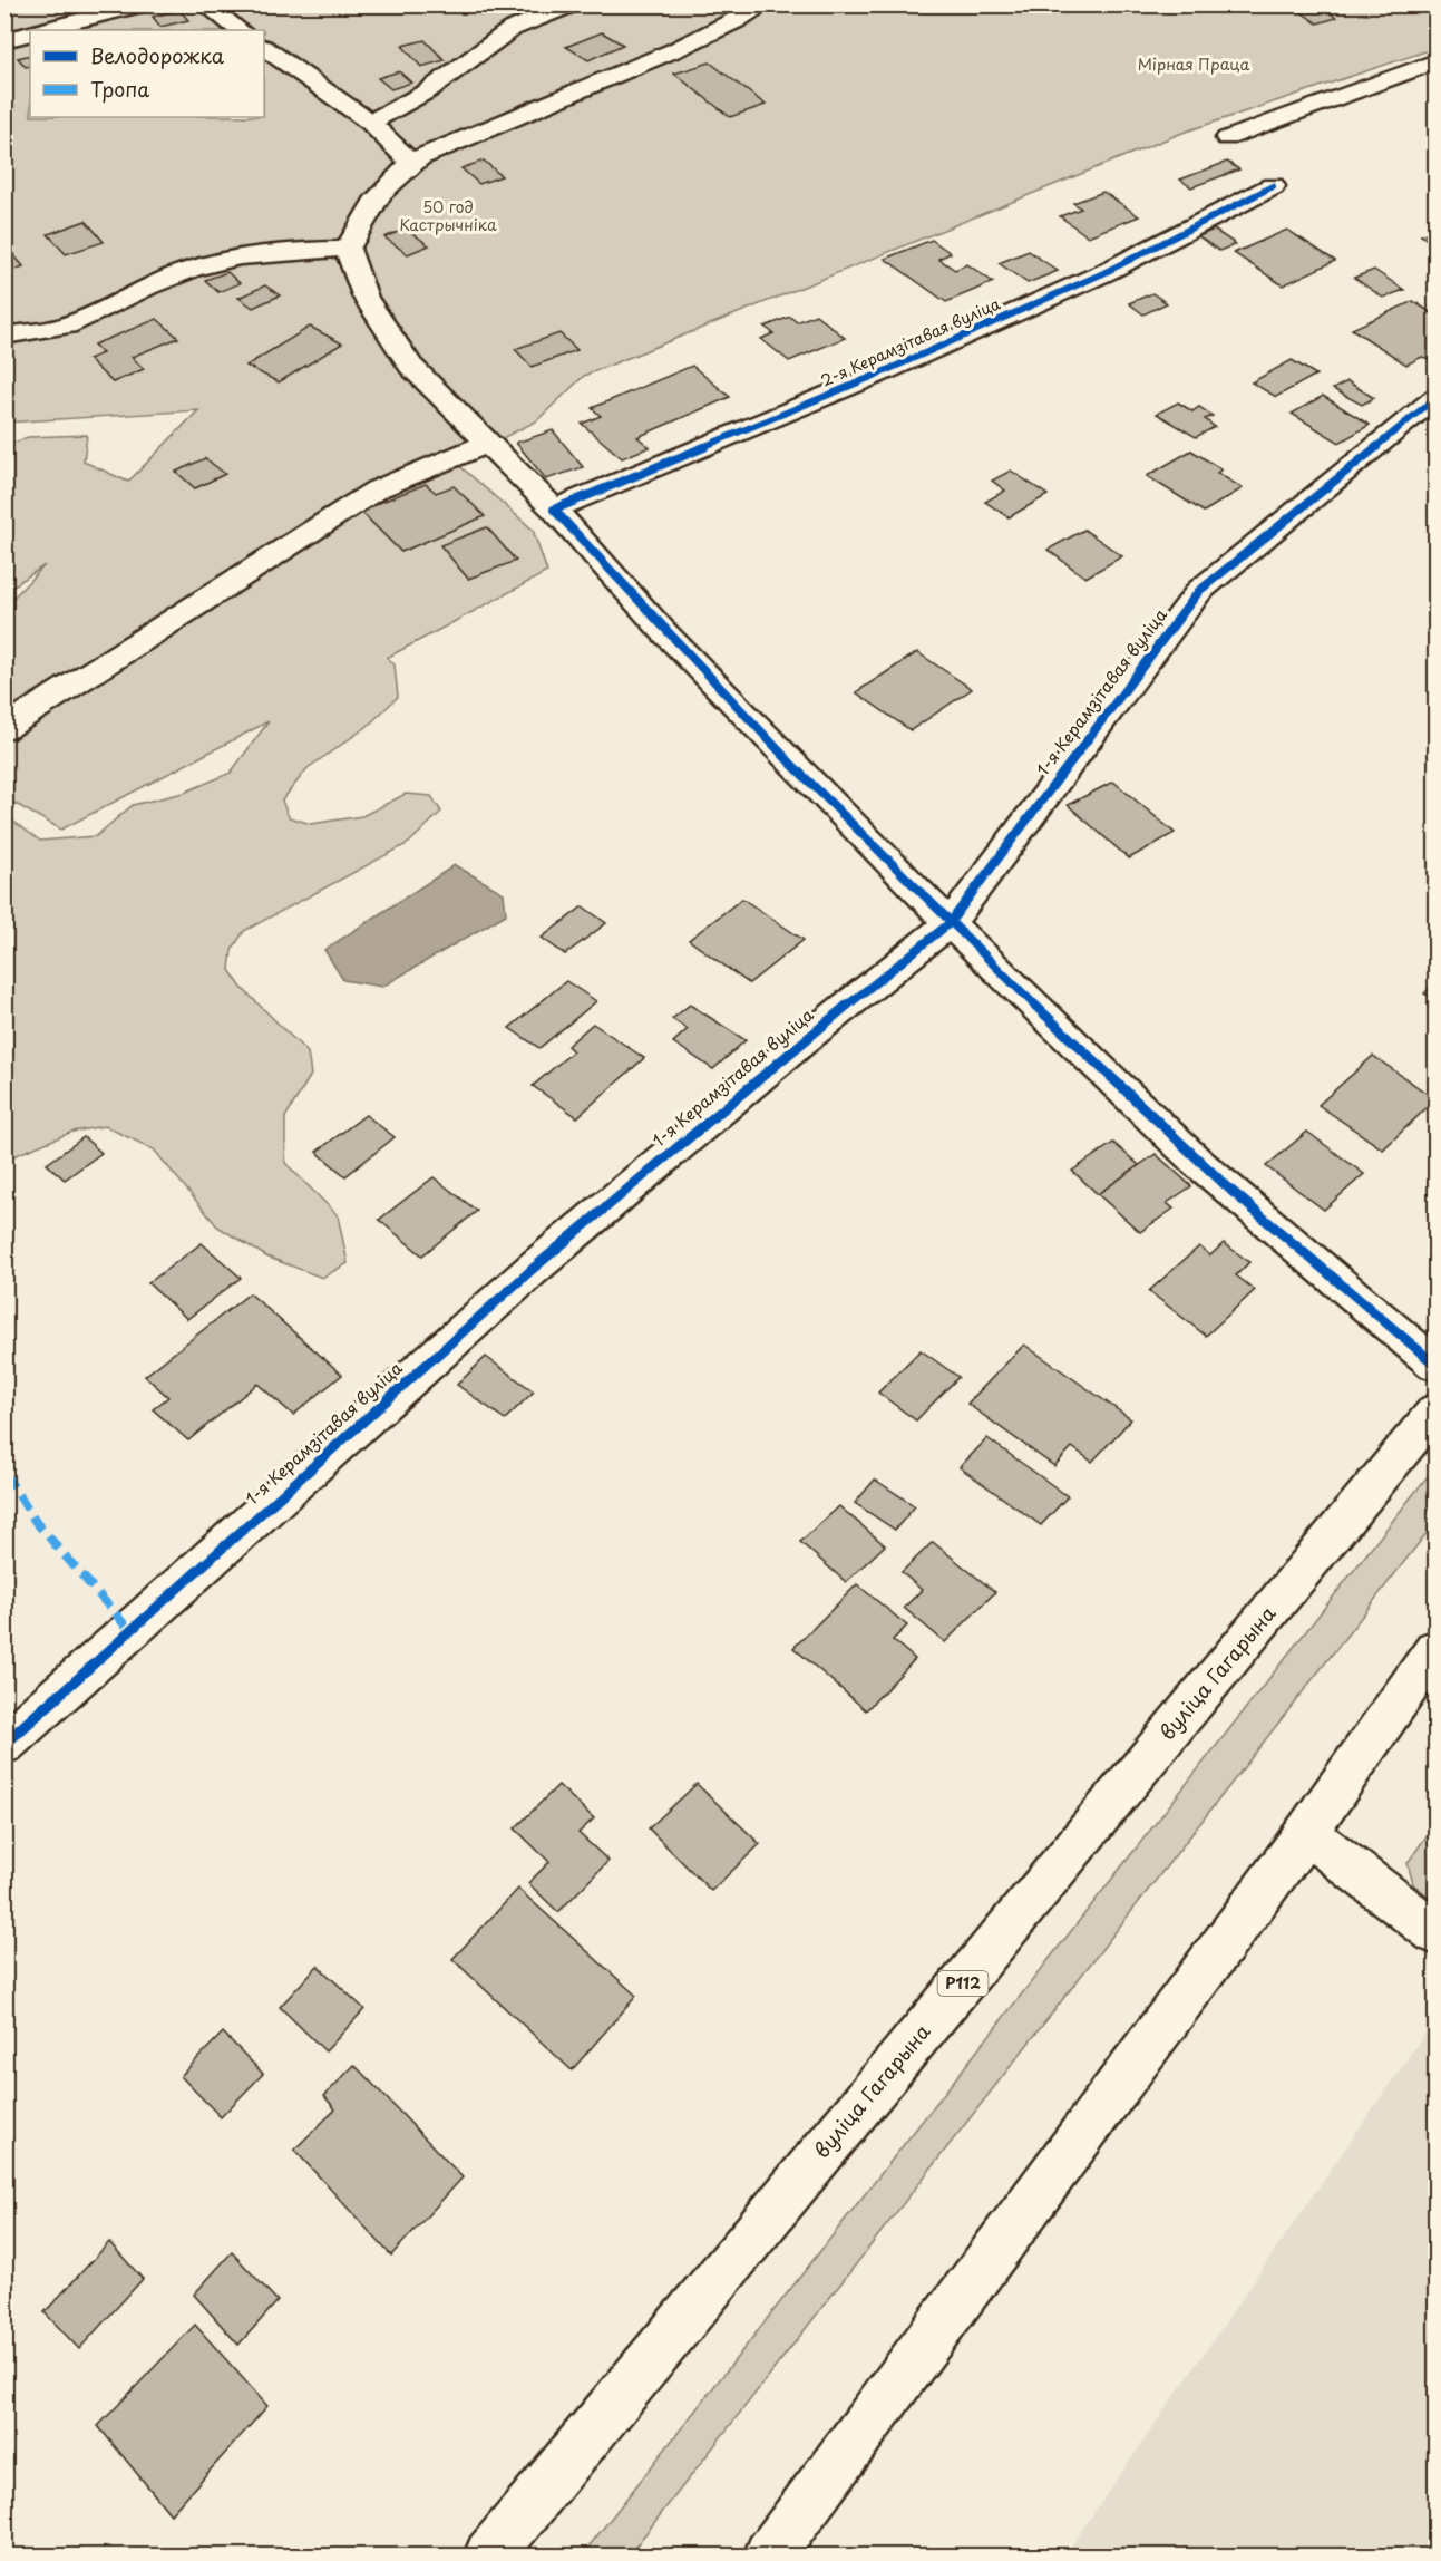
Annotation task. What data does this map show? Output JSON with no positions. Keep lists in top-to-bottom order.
{
  "streets": {
    "street": [
      "2-я Керамзітавая вуліца",
      "1-я Керамзітавая вуліца",
      "вуліца Гагарына",
      "Р112"
    ]
  },
  "parks": ["Мірная Праца", "50 год Кастрычніка"],
  "legend": ["Велодорожка", "Тропа"]
}
